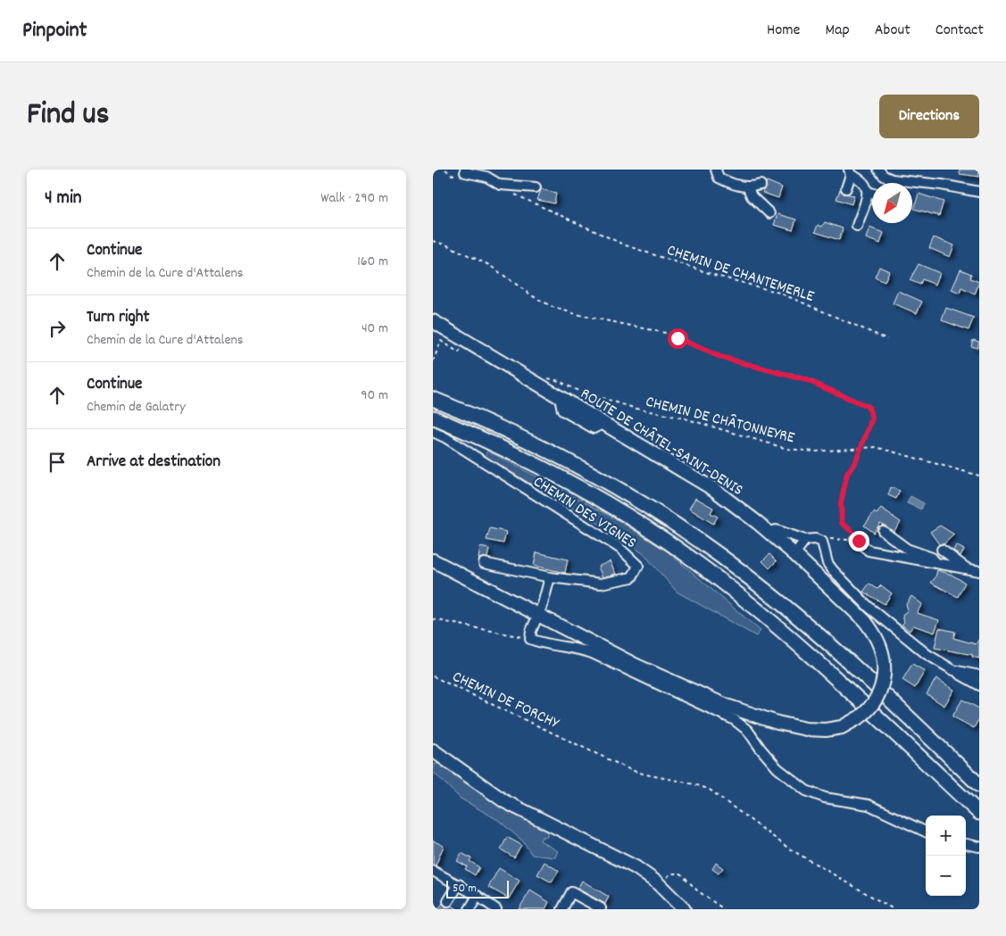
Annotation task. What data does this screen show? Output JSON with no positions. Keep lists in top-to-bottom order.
{
  "streets": {
    "main road": ["ROUTE DE CHÂTEL-SAINT-DENIS"],
    "street": ["CHEMIN DES VIGNES"],
    "path": ["CHEMIN DE CHANTEMERLE", "CHEMIN DE CHÂTONNEYRE", "CHEMIN DE FORCHY"]
  },
  "crossings": [
    ["CHEMIN DE CHÂTONNEYRE", "ROUTE DE CHÂTEL-SAINT-DENIS"]
  ],
  "scale_bar": "50 m",
  "north": "bottom left",
  "page": {
    "header": "Pinpoint",
    "nav": [
      "Home",
      "Map",
      "About",
      "Contact"
    ],
    "title": "Find us",
    "buttons": "Directions",
    "heading": ["4 min", "Walk · 290 m"],
    "list": [
      ["Continue", "Chemin de la Cure d'Attalens", "160 m"],
      ["Turn right", "Chemin de la Cure d'Attalens", "40 m"],
      ["Continue", "Chemin de Galatry", "90 m"],
      "Arrive at destination"
    ],
    "map_buttons": ["+", "−"],
    "scale": "50 m"
  }
}
